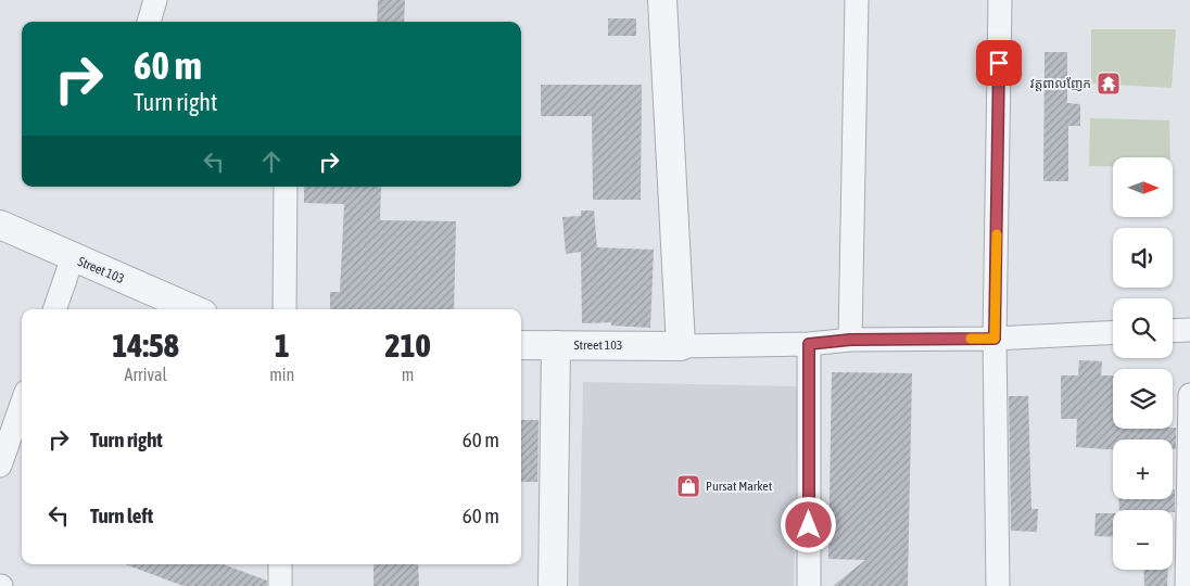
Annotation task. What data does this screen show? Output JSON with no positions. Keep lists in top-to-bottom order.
{
  "streets": {
    "street": ["Street 103"]
  },
  "places": {
    "temple": ["វត្តពាលញែក"],
    "shop": ["Pursat Market"]
  },
  "north": "right",
  "page": {
    "turn": ["60 m", "Turn right"],
    "map_buttons": ["+", "−"],
    "eta": [
      "14:58",
      "Arrival",
      "1",
      "min",
      "210",
      "m"
    ],
    "list": [
      {
        "name": "Turn right",
        "value": "60 m"
      },
      {
        "name": "Turn left",
        "value": "60 m"
      }
    ]
  }
}
